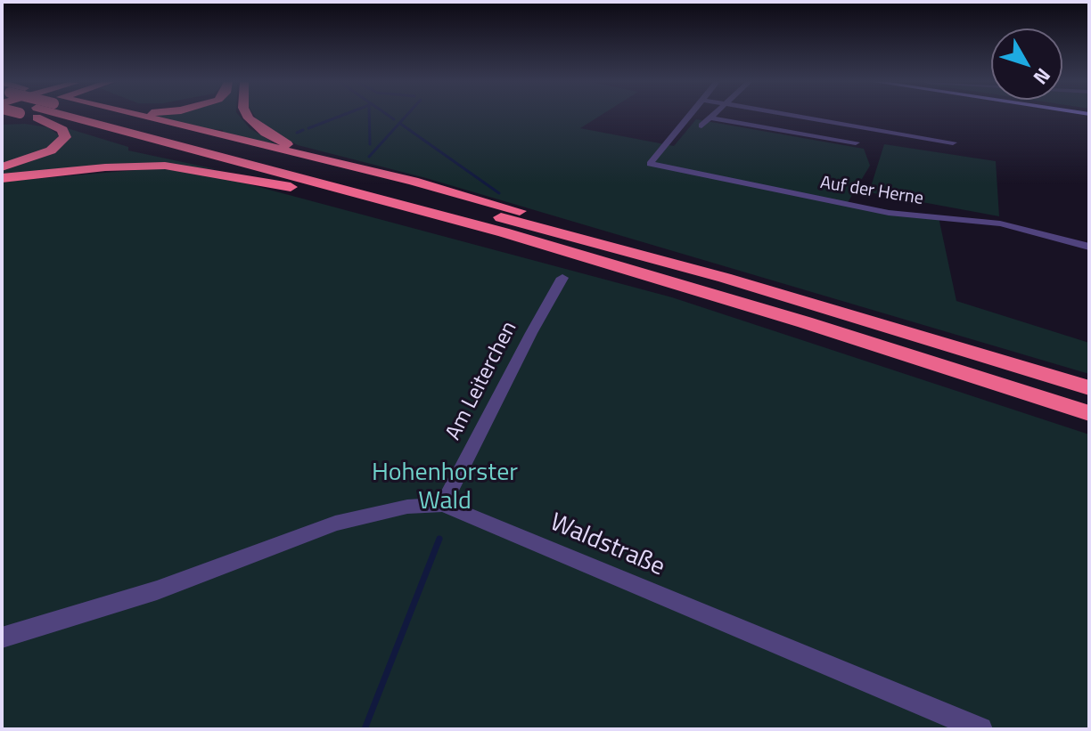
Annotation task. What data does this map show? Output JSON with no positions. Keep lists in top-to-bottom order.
{
  "streets": {
    "street": ["Auf der Herne", "Am Leiterchen", "Waldstraße"]
  },
  "crossings": [
    ["Am Leiterchen", "Waldstraße"]
  ],
  "parks": ["Hohenhorster Wald"],
  "north": "bottom right"
}
